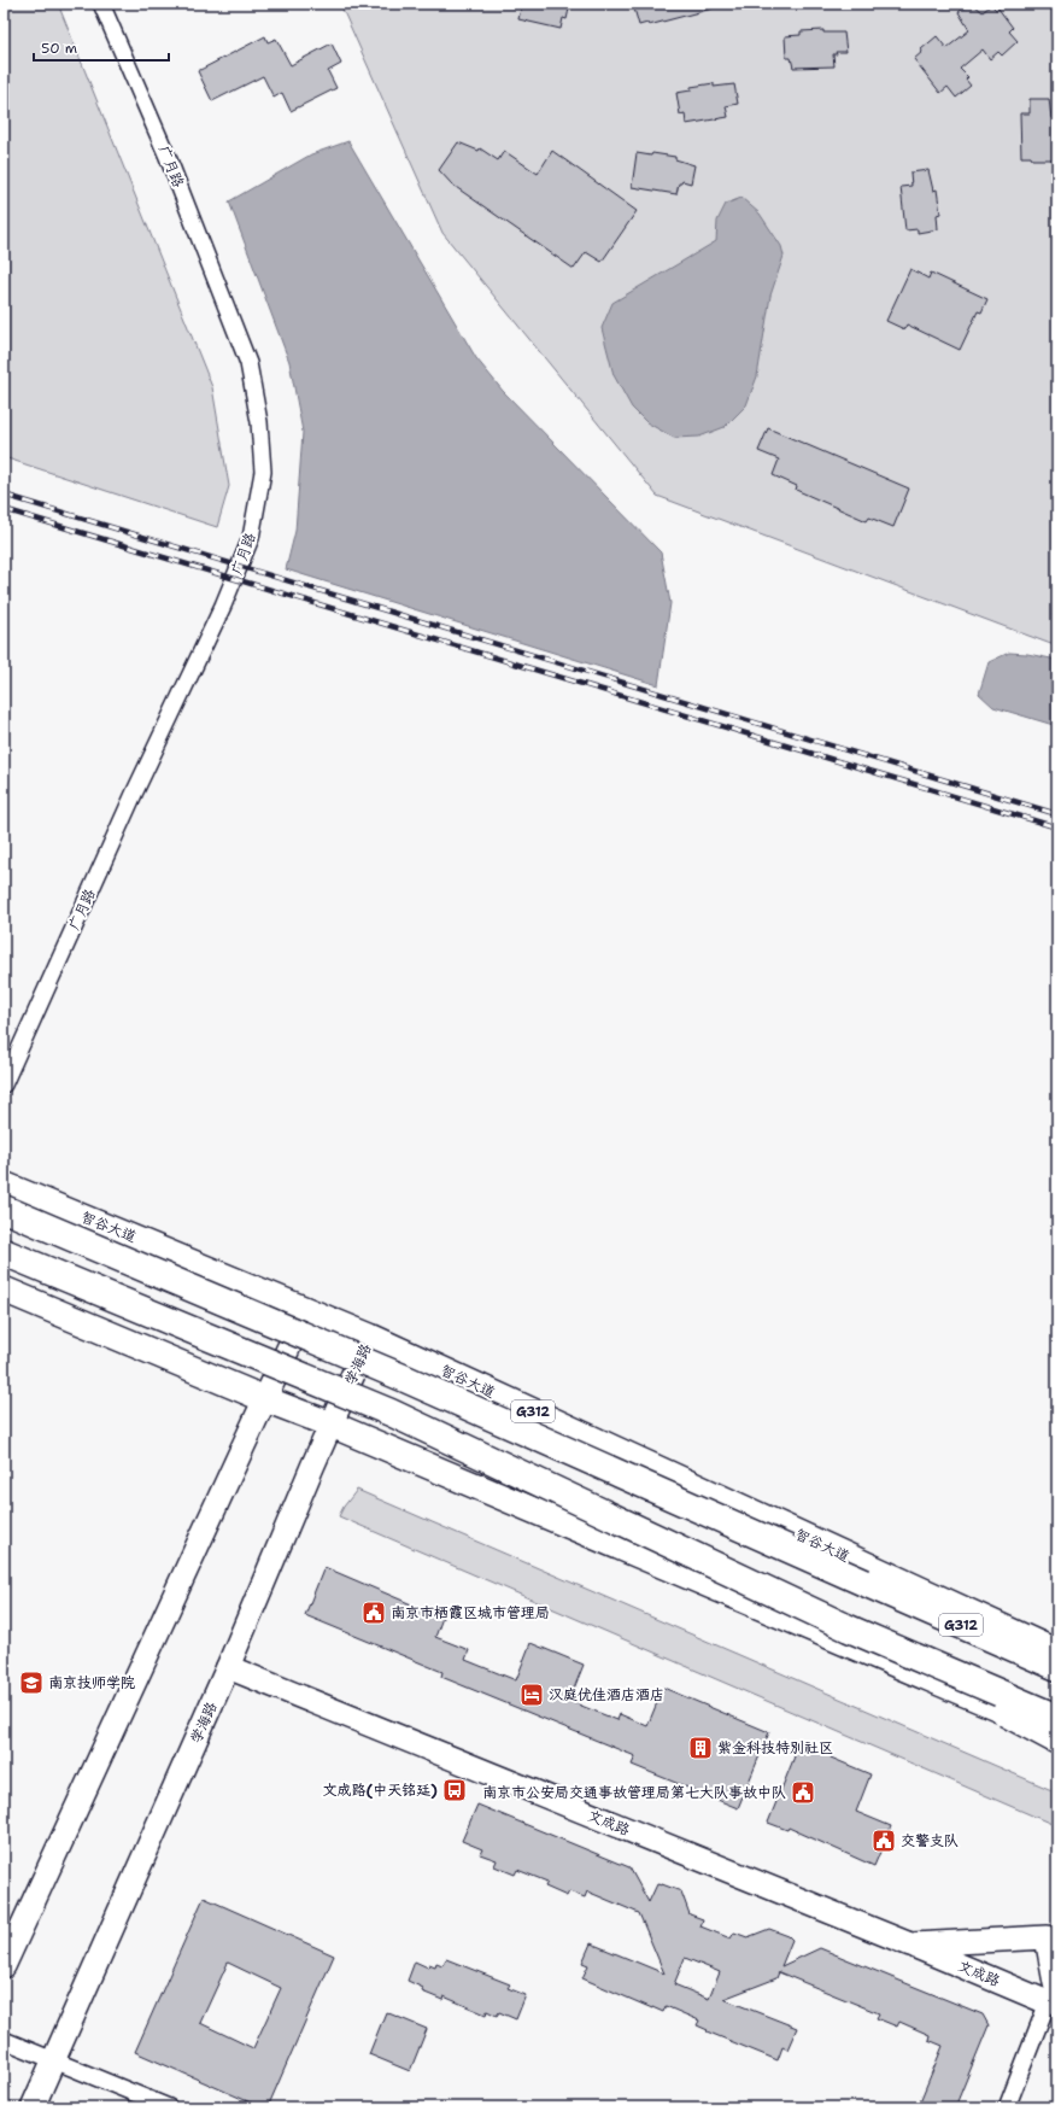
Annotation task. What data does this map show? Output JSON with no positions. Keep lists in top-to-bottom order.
{
  "streets": {
    "highway": ["智谷大道", "G312"],
    "main road": ["学海路", "文成路"],
    "street": ["广月路"]
  },
  "crossings": [
    ["智谷大道", "学海路"],
    ["学海路", "文成路"]
  ],
  "places": {
    "public building": ["南京市栖霞区城市管理局", "南京市公安局交通事故管理局第七大队事故中队", "交警支队"],
    "school or university": ["南京技师学院"],
    "hotel": ["汉庭优佳酒店酒店"],
    "building": ["紫金科技特别社区"],
    "bus stop": ["文成路(中天铭廷)"]
  },
  "scale_bar": "50 m"
}
